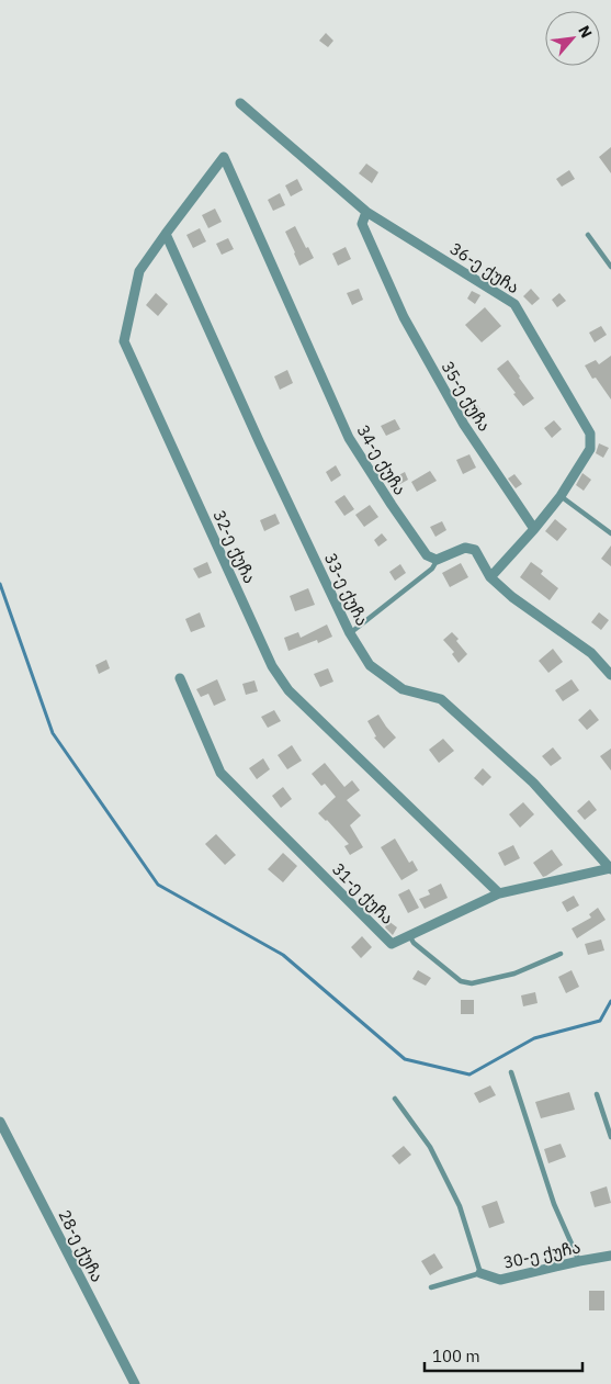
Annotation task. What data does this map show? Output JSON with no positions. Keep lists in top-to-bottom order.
{
  "streets": {
    "street": [
      "36-ე ქუჩა",
      "35-ე ქუჩა",
      "34-ე ქუჩა",
      "32-ე ქუჩა",
      "33-ე ქუჩა",
      "31-ე ქუჩა",
      "28-ე ქუჩა",
      "30-ე ქუჩა"
    ]
  },
  "crossings": [
    ["36-ე ქუჩა", "35-ე ქუჩა"],
    ["34-ე ქუჩა", "32-ე ქუჩა"],
    ["32-ე ქუჩა", "33-ე ქუჩა"],
    ["32-ე ქუჩა", "31-ე ქუჩა"],
    ["33-ე ქუჩა", "31-ე ქუჩა"]
  ],
  "scale_bar": "100 m",
  "north": "top right"
}
